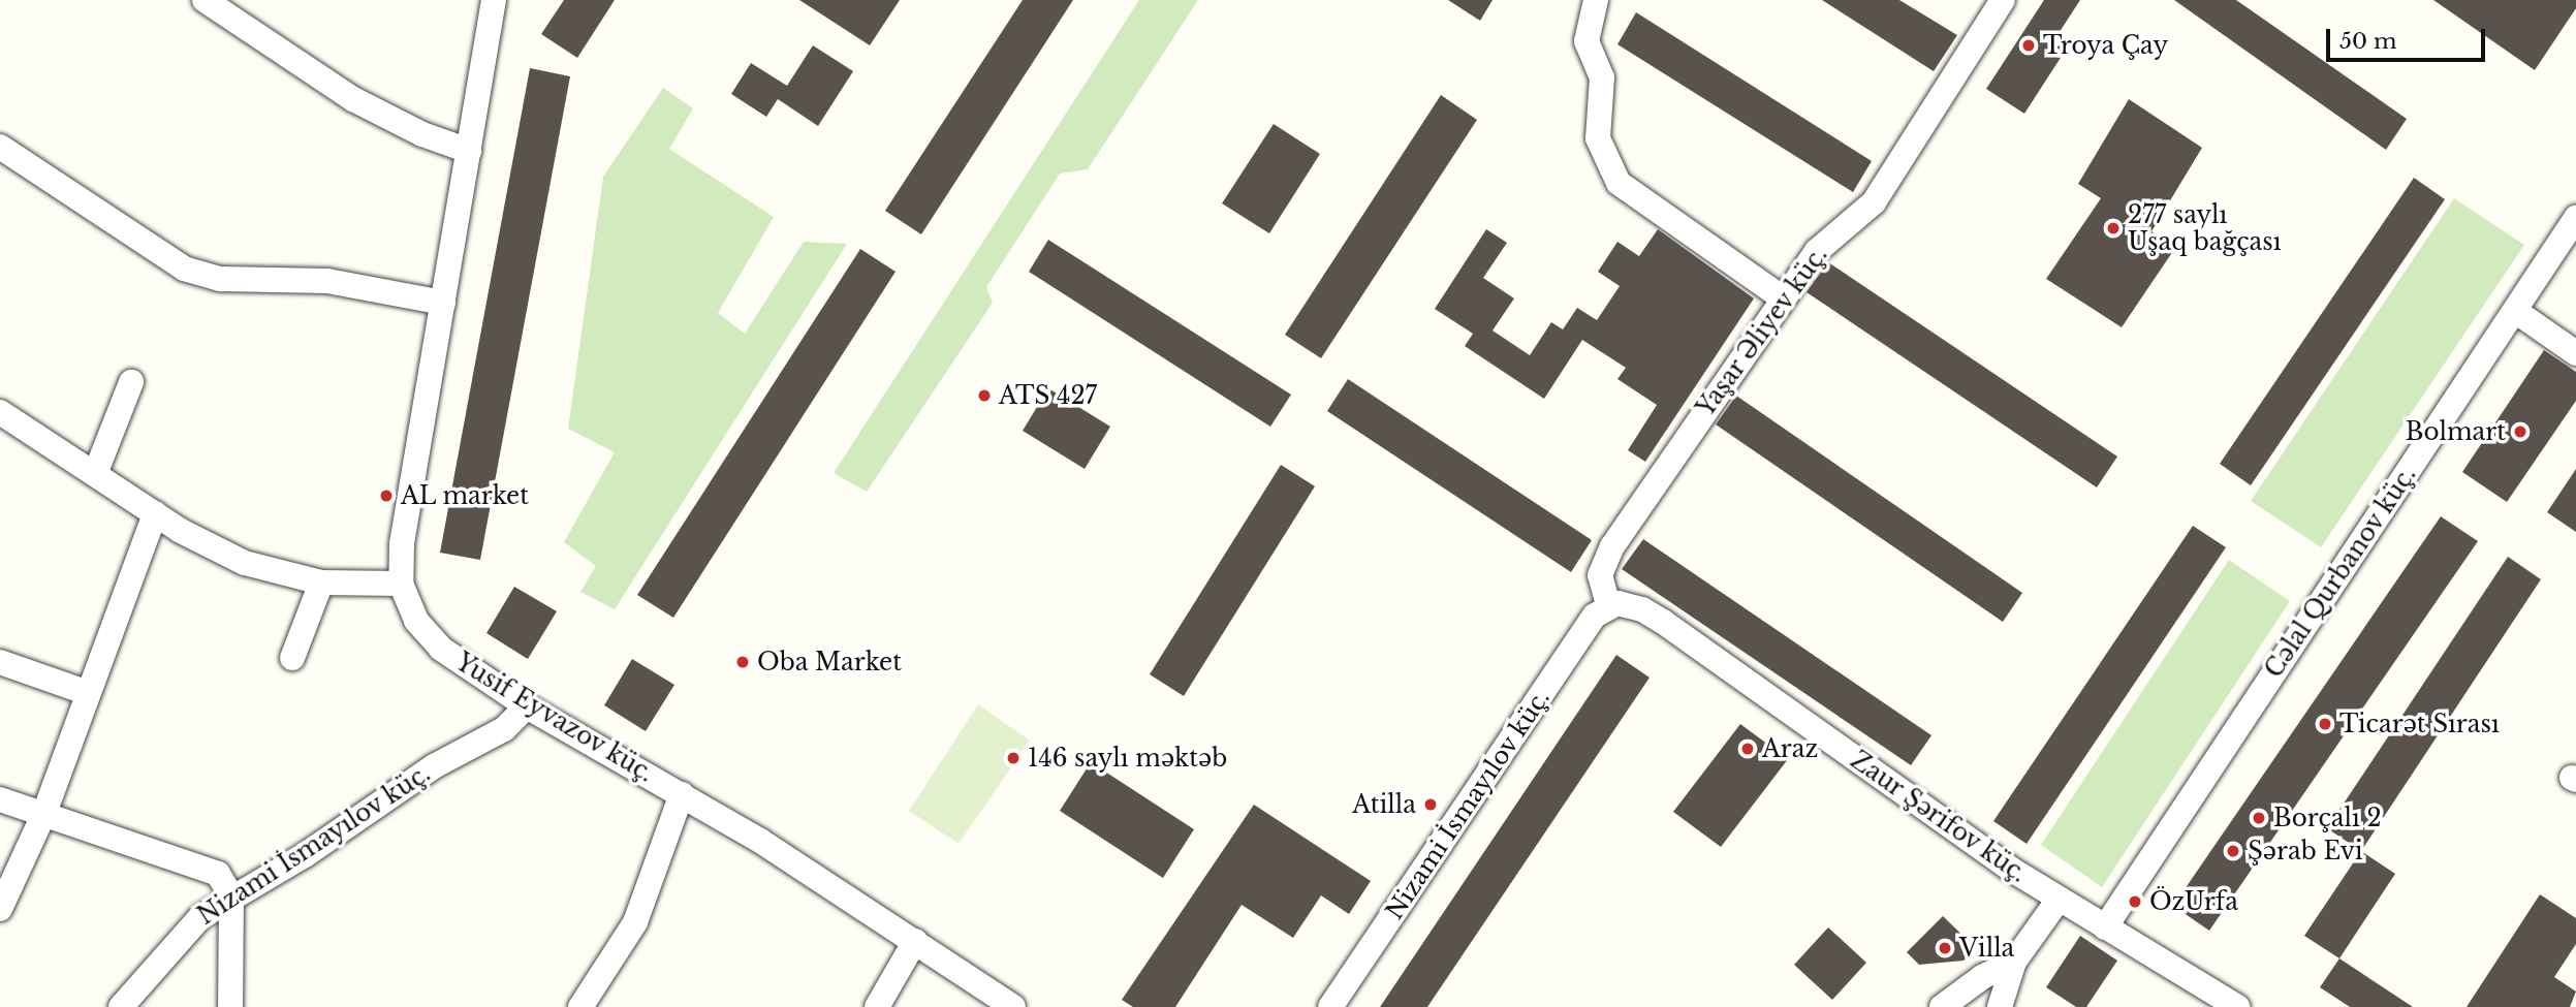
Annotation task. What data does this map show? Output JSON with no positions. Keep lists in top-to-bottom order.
{
  "streets": {
    "street": [
      "Yaşar Əliyev küç.",
      "Cəlal Qurbanov küç.",
      "Yusif Eyvazov küç.",
      "Nizami İsmayılov küç.",
      "Zaur Şərifov küç."
    ]
  },
  "crossings": [
    ["Yaşar Əliyev küç.", "Nizami İsmayılov küç."],
    ["Yaşar Əliyev küç.", "Zaur Şərifov küç."],
    ["Cəlal Qurbanov küç.", "Zaur Şərifov küç."],
    ["Yusif Eyvazov küç.", "Nizami İsmayılov küç."],
    ["Nizami İsmayılov küç.", "Zaur Şərifov küç."]
  ],
  "places": [
    "Troya Çay",
    "277 saylı Uşaq bağçası",
    "ATS 427",
    "Bolmart",
    "AL market",
    "Oba Market",
    "Ticarət Sırası",
    "Araz",
    "146 saylı məktəb",
    "Atilla",
    "Borçalı 2",
    "Şərab Evi",
    "ÖzUrfa",
    "Villa"
  ],
  "scale_bar": "50 m"
}
